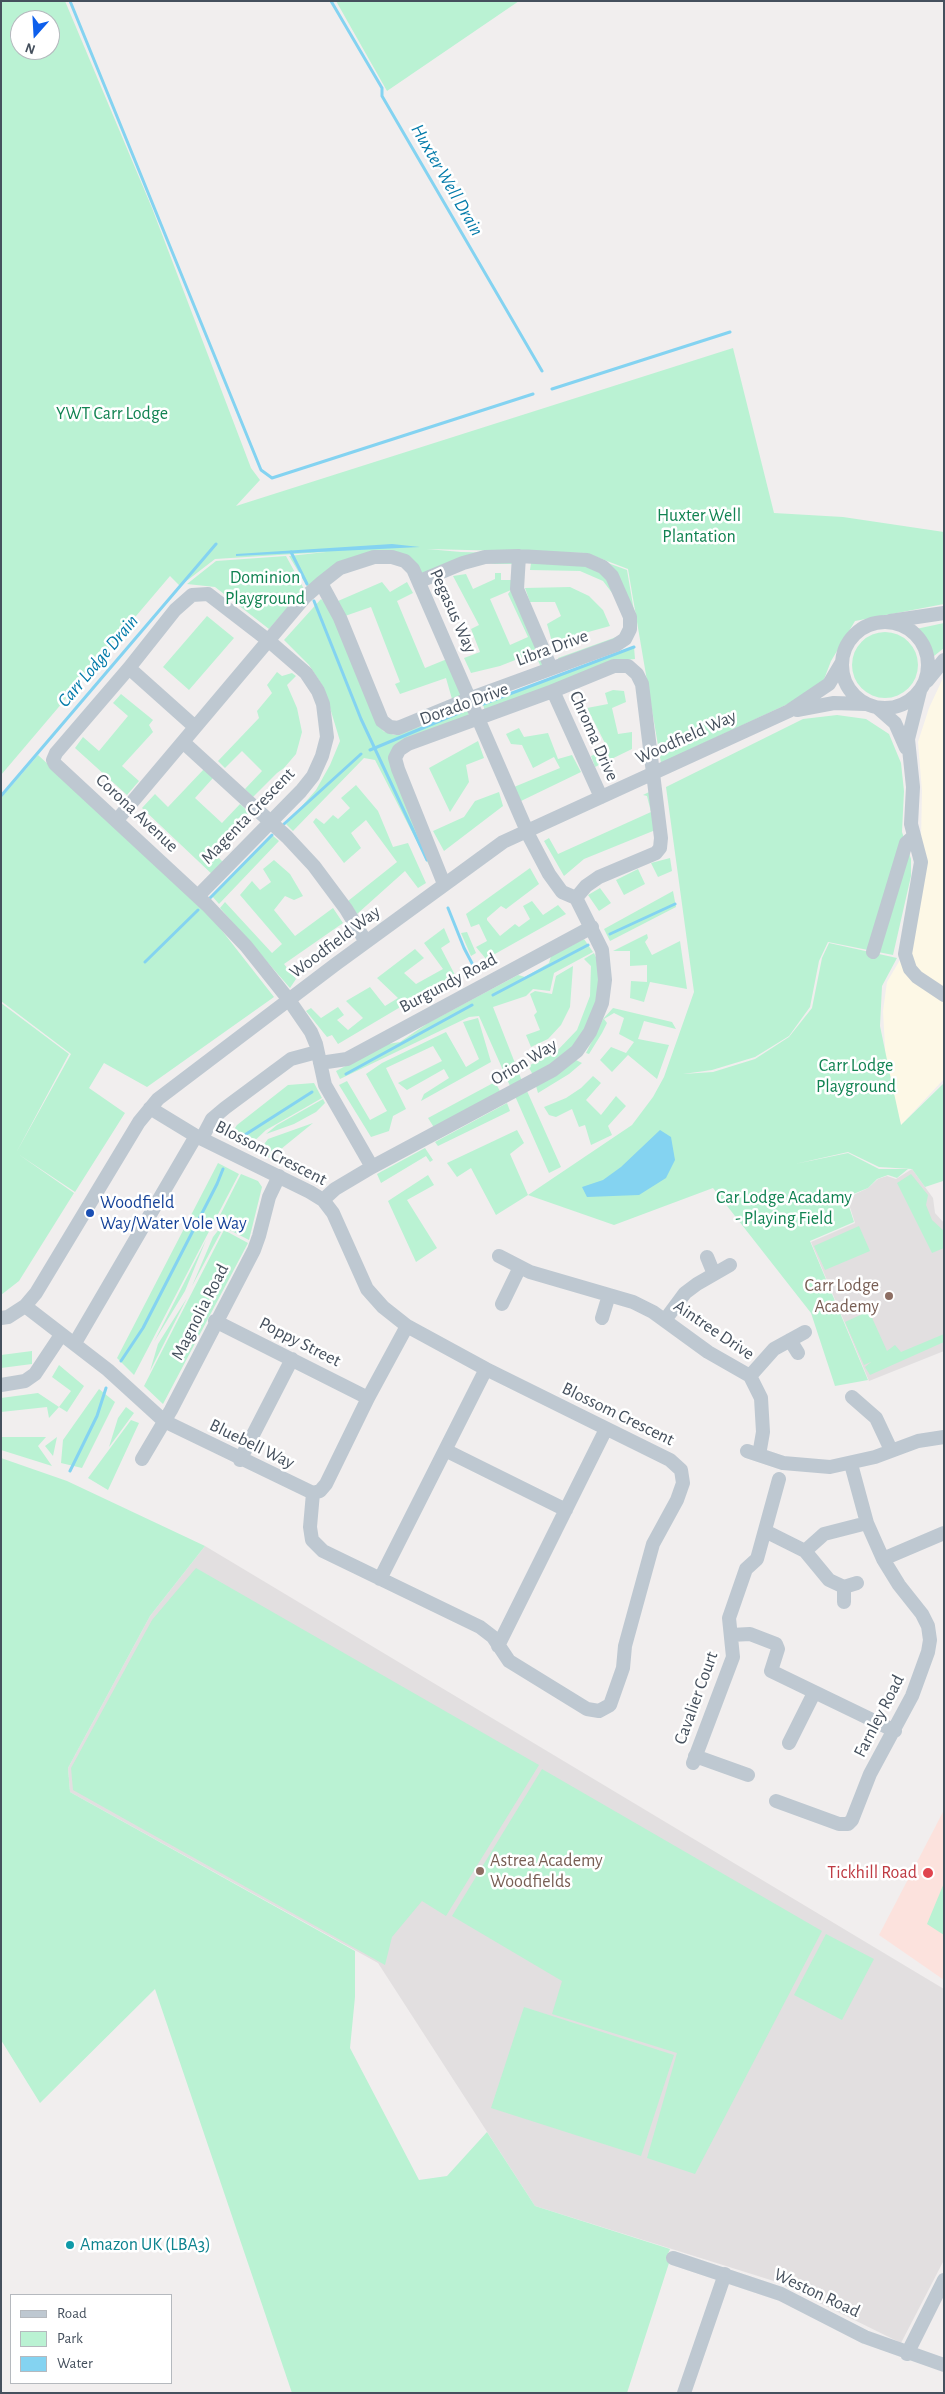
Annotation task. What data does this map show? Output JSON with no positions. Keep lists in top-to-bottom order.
{
  "streets": {
    "street": [
      "Pegasus Way",
      "Libra Drive",
      "Dorado Drive",
      "Chroma Drive",
      "Woodfield Way",
      "Corona Avenue",
      "Magenta Crescent",
      "Burgundy Road",
      "Orion Way",
      "Blossom Crescent",
      "Magnolia Road",
      "Aintree Drive",
      "Poppy Street",
      "Bluebell Way",
      "Cavalier Court",
      "Farnley Road",
      "Weston Road"
    ]
  },
  "crossings": [
    ["Pegasus Way", "Libra Drive"],
    ["Pegasus Way", "Dorado Drive"],
    ["Pegasus Way", "Woodfield Way"],
    ["Pegasus Way", "Corona Avenue"],
    ["Pegasus Way", "Magenta Crescent"],
    ["Pegasus Way", "Orion Way"],
    ["Dorado Drive", "Chroma Drive"],
    ["Dorado Drive", "Woodfield Way"],
    ["Chroma Drive", "Woodfield Way"],
    ["Woodfield Way", "Corona Avenue"],
    ["Woodfield Way", "Orion Way"],
    ["Woodfield Way", "Blossom Crescent"],
    ["Woodfield Way", "Bluebell Way"],
    ["Corona Avenue", "Magenta Crescent"],
    ["Corona Avenue", "Burgundy Road"],
    ["Corona Avenue", "Orion Way"],
    ["Burgundy Road", "Orion Way"],
    ["Burgundy Road", "Blossom Crescent"],
    ["Burgundy Road", "Bluebell Way"],
    ["Orion Way", "Blossom Crescent"],
    ["Blossom Crescent", "Magnolia Road"],
    ["Blossom Crescent", "Bluebell Way"],
    ["Magnolia Road", "Poppy Street"],
    ["Magnolia Road", "Bluebell Way"],
    ["Aintree Drive", "Farnley Road"]
  ],
  "water": ["Huxter Well Drain", "Carr Lodge Drain"],
  "parks": [
    "YWT Carr Lodge",
    "Huxter Well Plantation",
    "Dominion Playground",
    "Carr Lodge Playground",
    "Car Lodge Acadamy - Playing Field"
  ],
  "places": [
    "Woodfield Way/Water Vole Way",
    "Carr Lodge Academy",
    "Astrea Academy Woodfields",
    "Tickhill Road",
    "Amazon UK (LBA3)"
  ],
  "legend": ["Road", "Park", "Water"],
  "north": "bottom"
}
